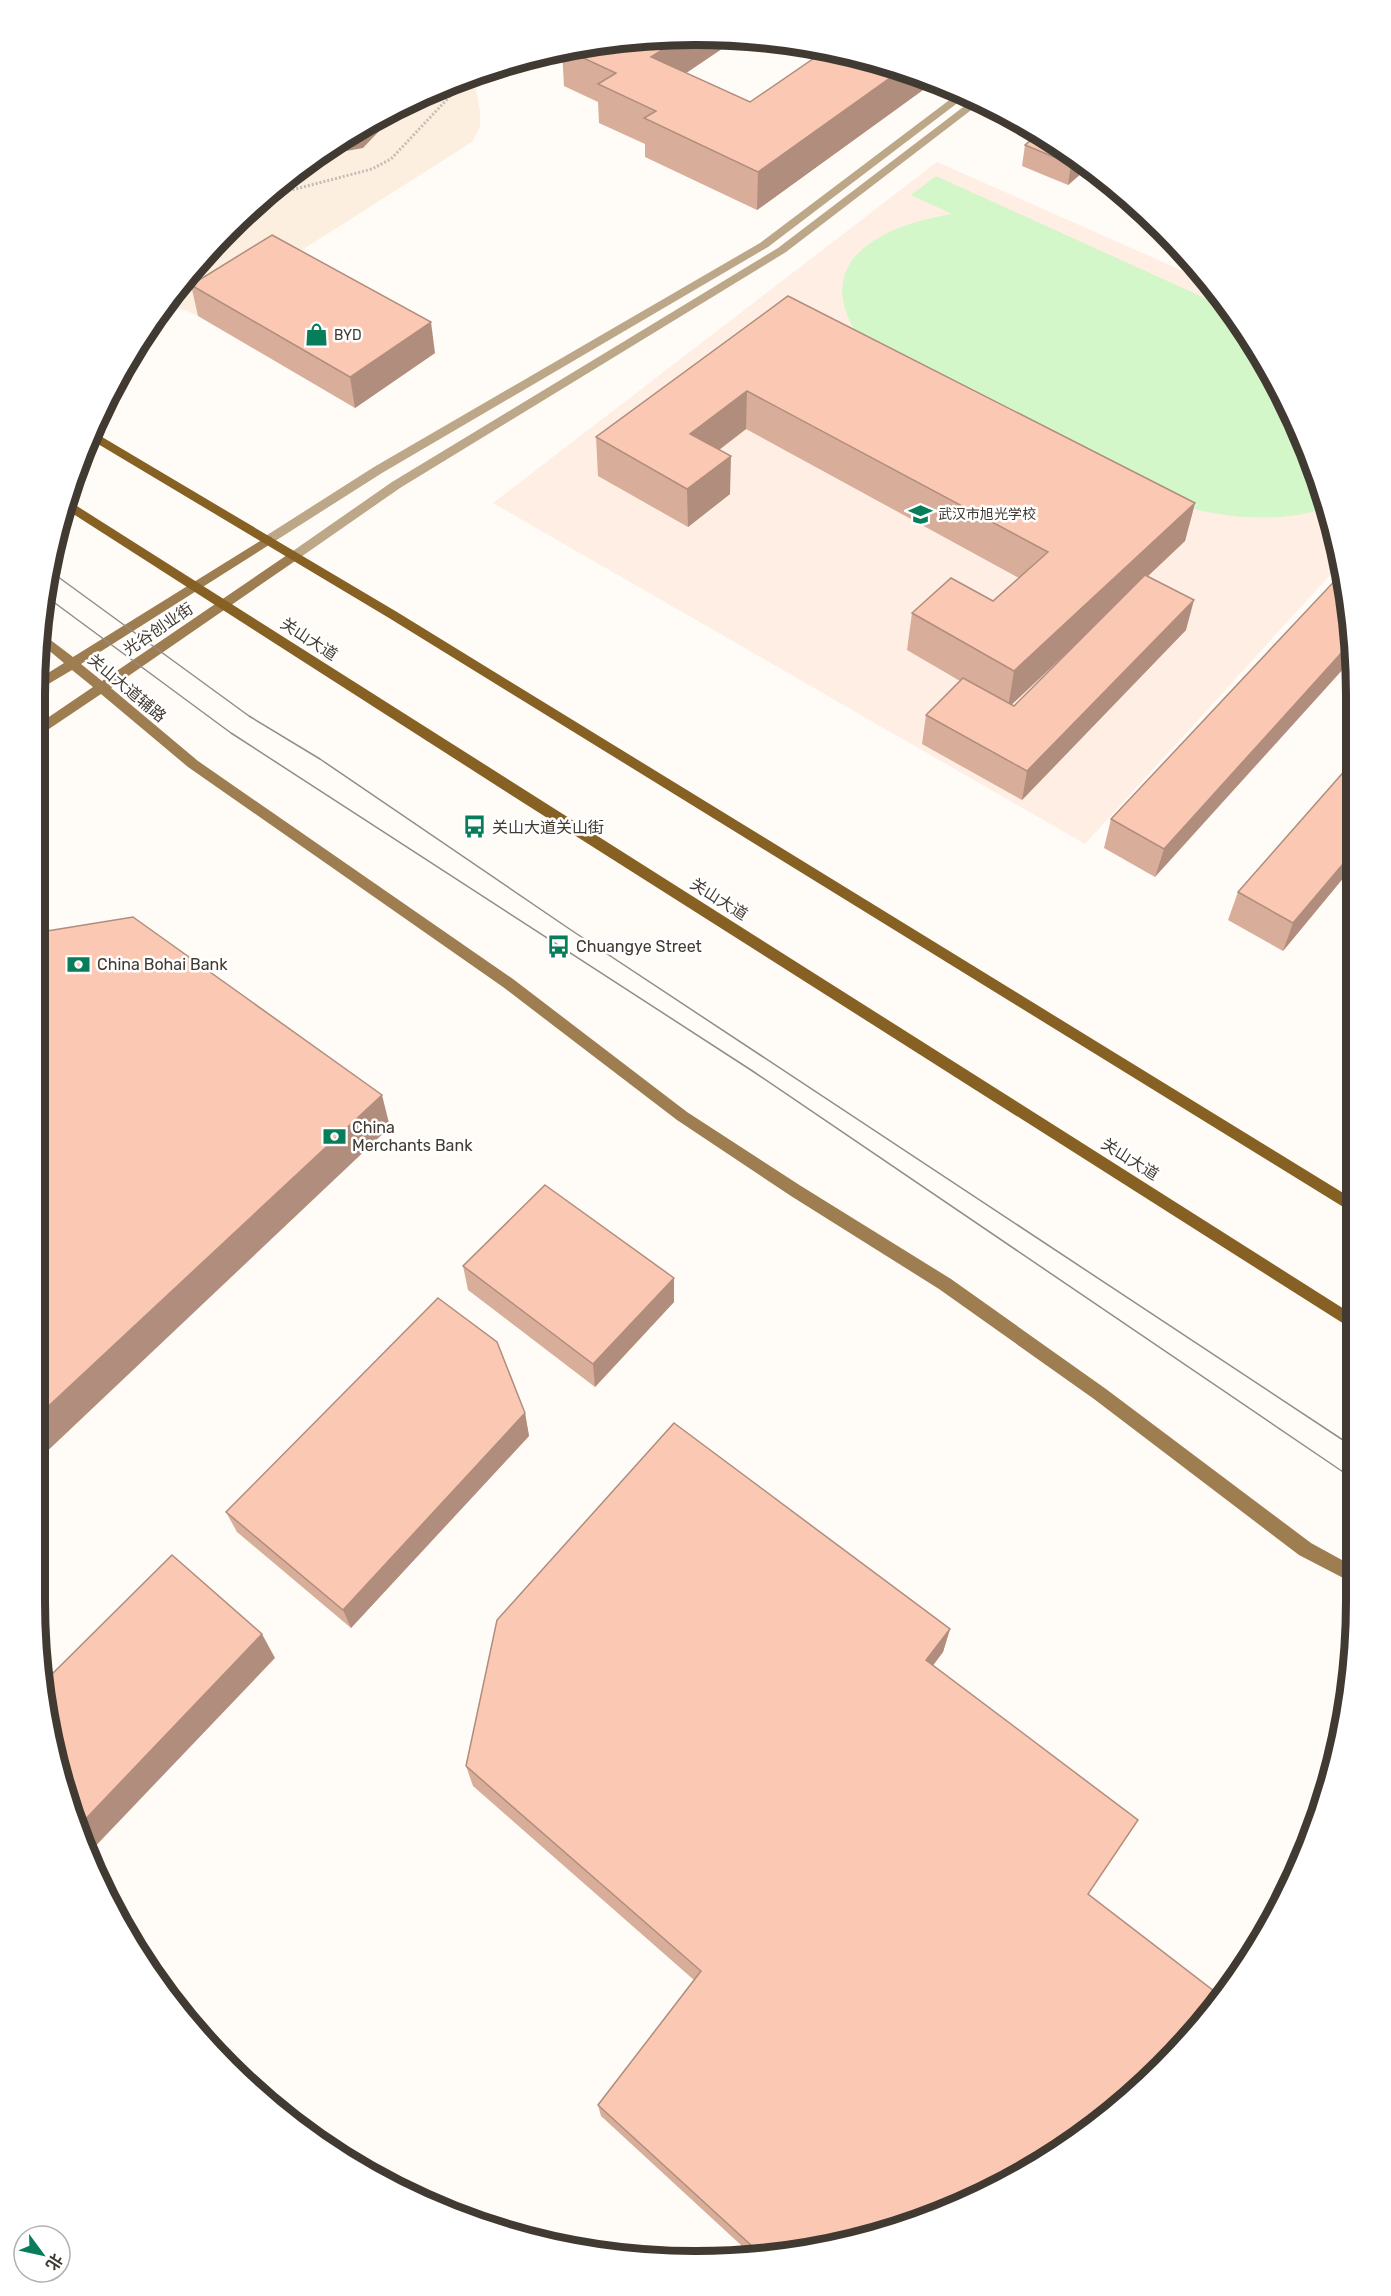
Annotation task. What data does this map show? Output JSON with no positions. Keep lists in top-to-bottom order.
{
  "streets": {
    "main road": ["光谷创业街", "关山大道", "关山大道辅路"]
  },
  "crossings": [
    ["光谷创业街", "关山大道"],
    ["光谷创业街", "关山大道辅路"]
  ],
  "places": {
    "shop": ["BYD"],
    "school or university": ["武汉市旭光学校"],
    "bus stop": ["关山大道关山街", "Chuangye Street"],
    "bank": ["China Bohai Bank", "China Merchants Bank"]
  },
  "north": "bottom right"
}
